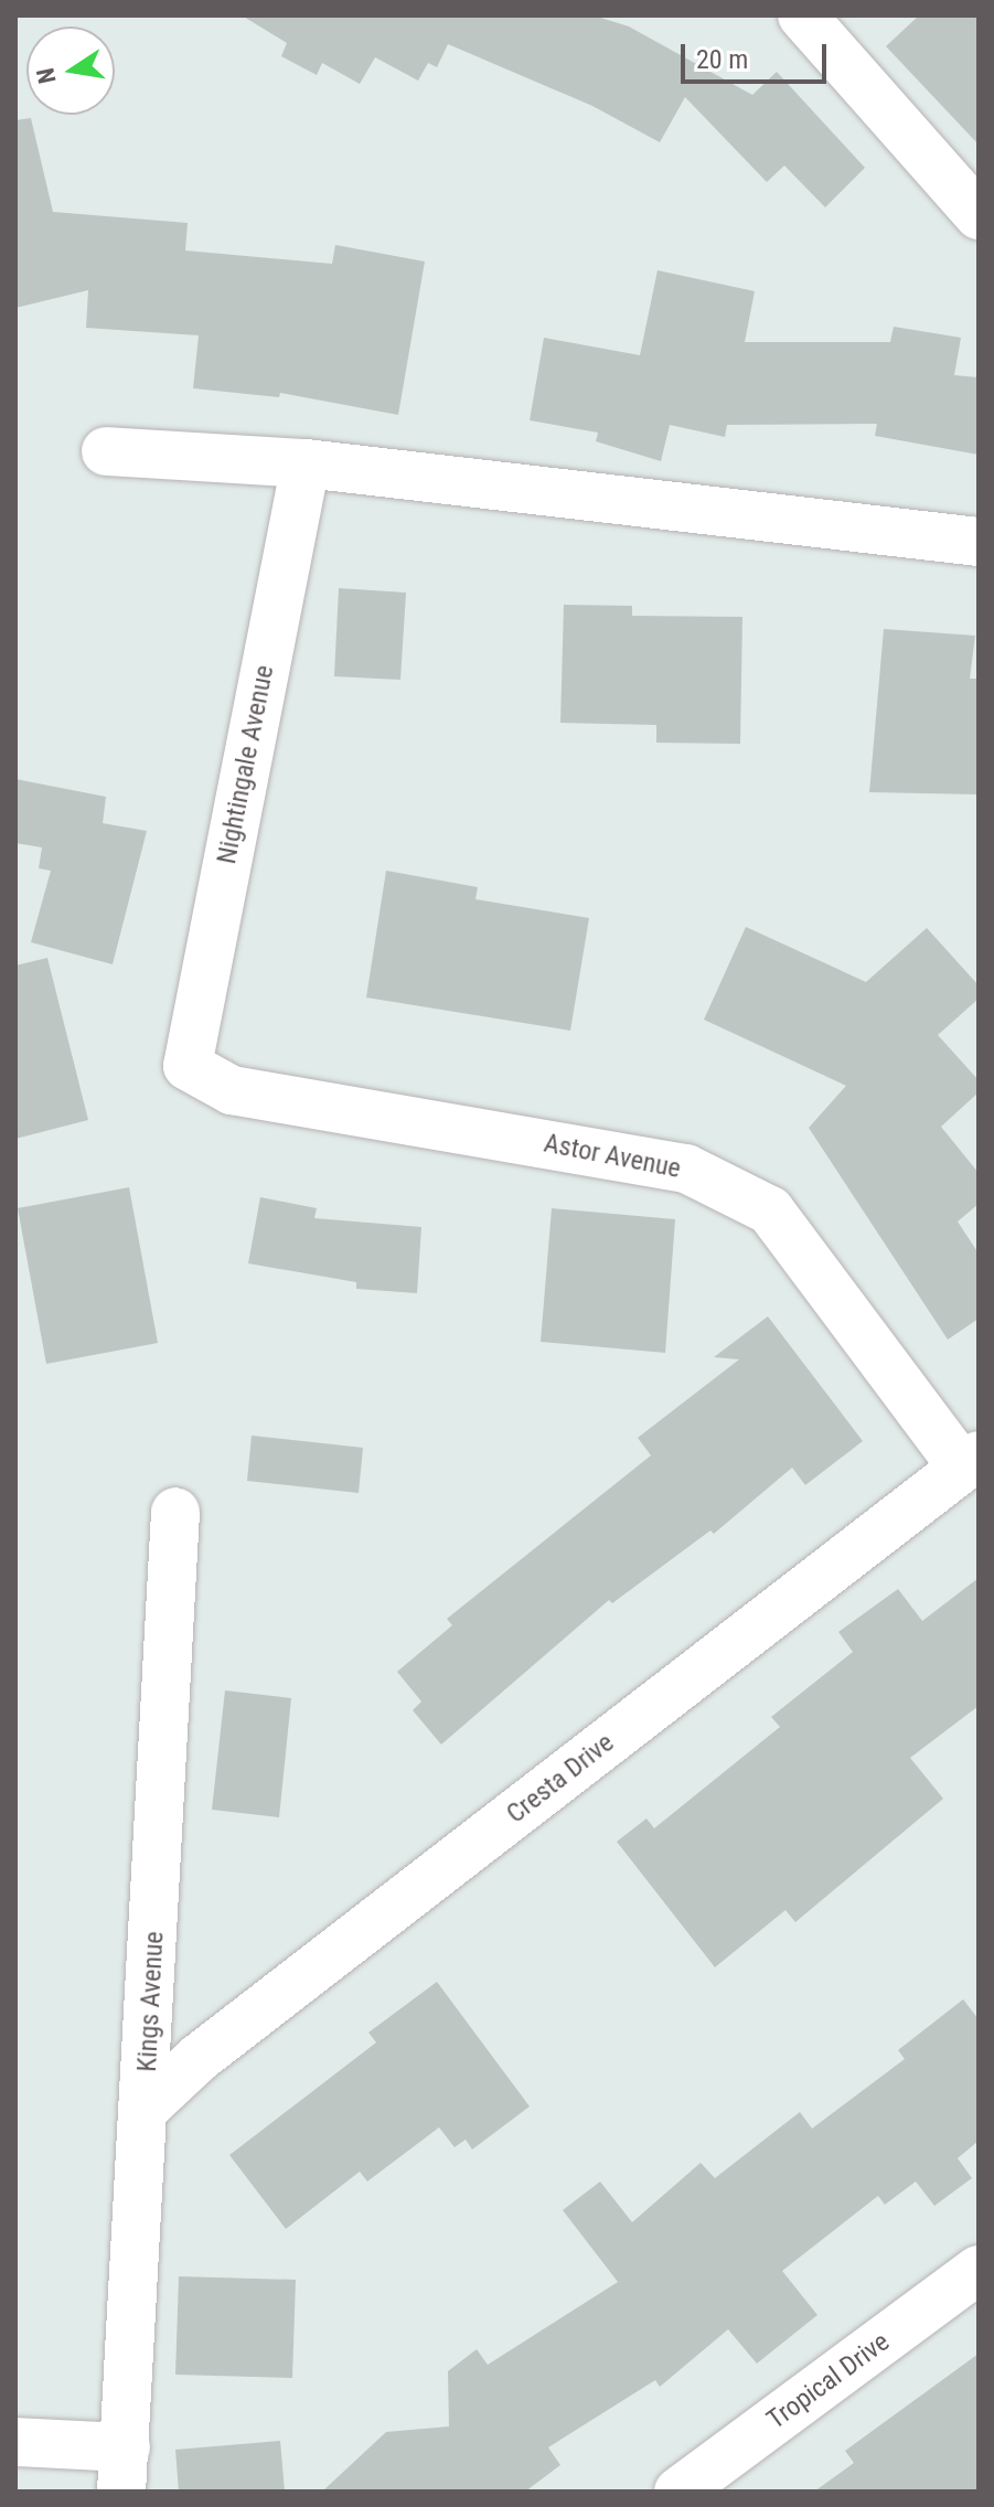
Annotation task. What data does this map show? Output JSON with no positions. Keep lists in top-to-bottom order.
{
  "streets": {
    "street": [
      "Nightingale Avenue",
      "Astor Avenue",
      "Cresta Drive",
      "Kings Avenue",
      "Tropical Drive"
    ]
  },
  "crossings": [
    ["Nightingale Avenue", "Astor Avenue"],
    ["Astor Avenue", "Cresta Drive"],
    ["Cresta Drive", "Kings Avenue"]
  ],
  "scale_bar": "20 m",
  "north": "left"
}
